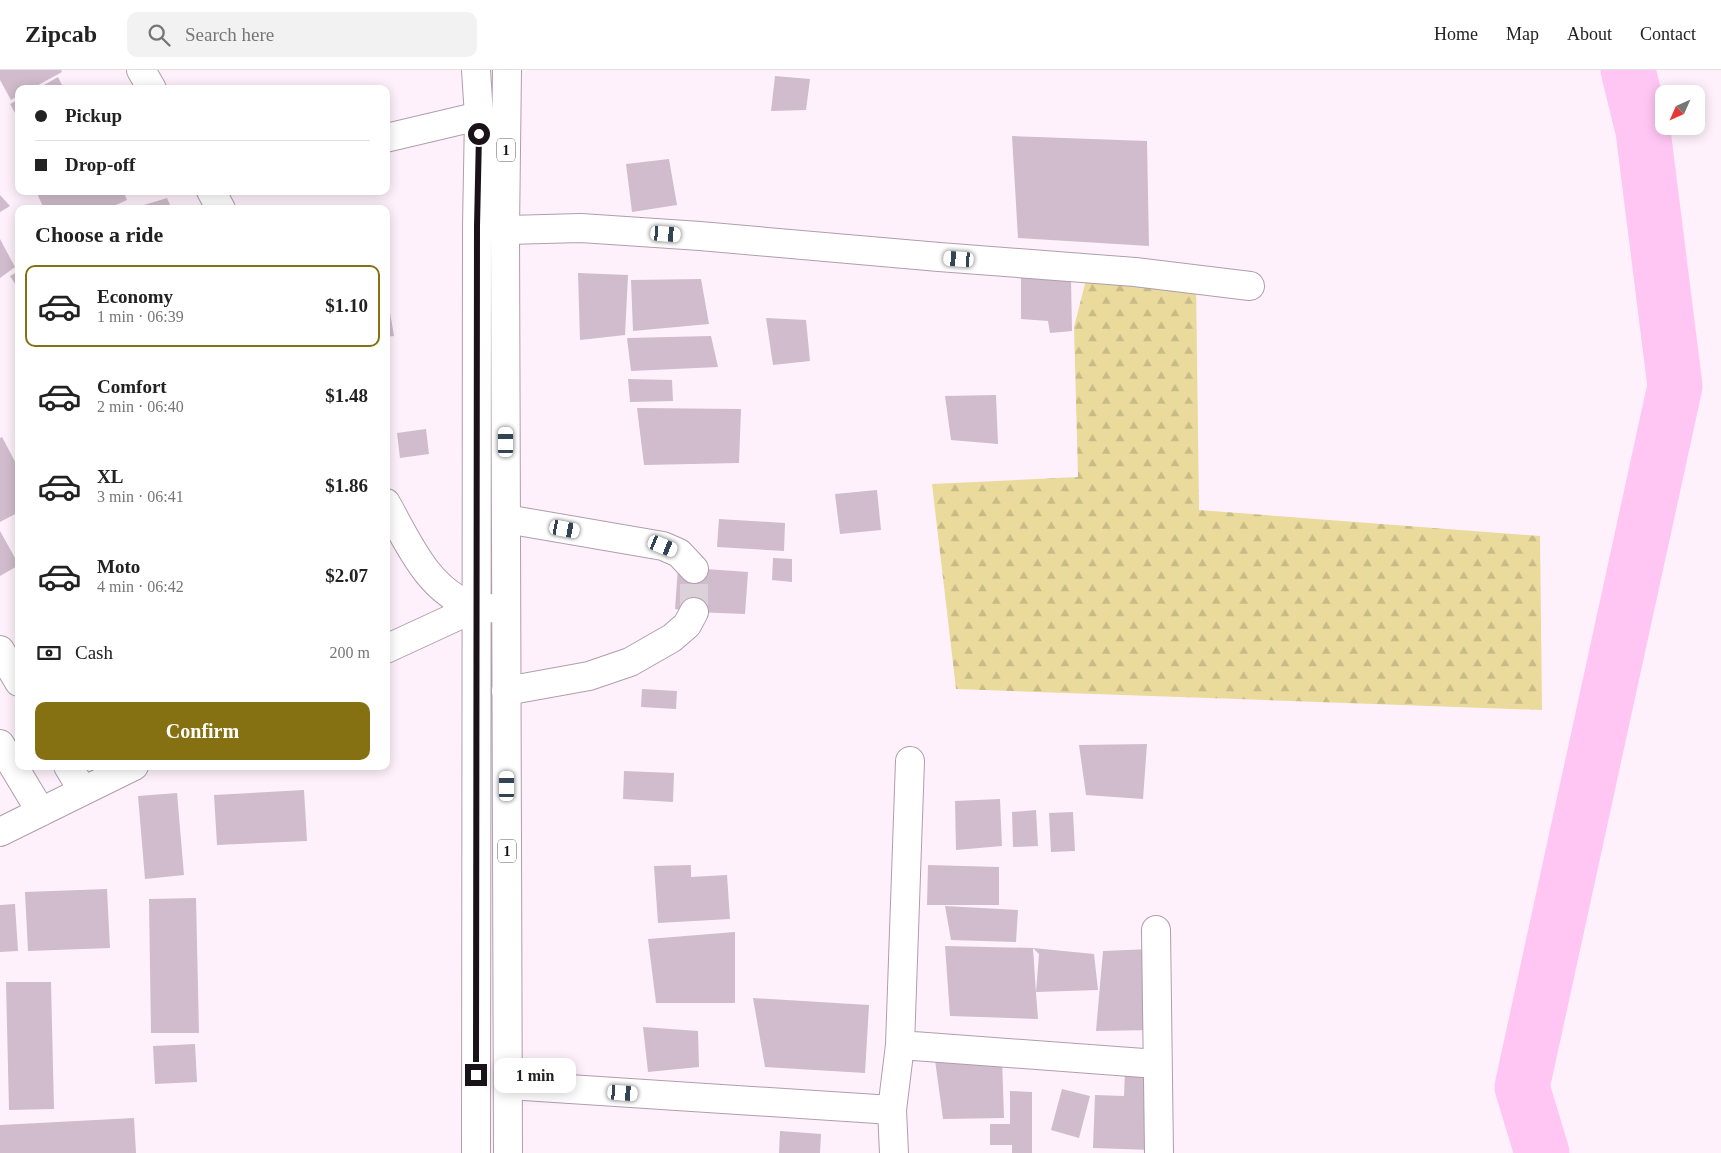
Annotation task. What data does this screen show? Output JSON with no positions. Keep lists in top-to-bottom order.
{
  "streets": {
    "main road": ["1"]
  },
  "north": "bottom left",
  "page": {
    "header": "Zipcab",
    "search": "Search here",
    "nav": [
      "Home",
      "Map",
      "About",
      "Contact"
    ],
    "banner": ["Pickup", "Drop-off"],
    "heading": "Choose a ride",
    "list": [
      {
        "name": "Economy",
        "note": "1 min · 06:39",
        "value": "$1.10"
      },
      {
        "name": "Comfort",
        "note": "2 min · 06:40",
        "value": "$1.48"
      },
      {
        "name": "XL",
        "note": "3 min · 06:41",
        "value": "$1.86"
      },
      {
        "name": "Moto",
        "note": "4 min · 06:42",
        "value": "$2.07"
      }
    ],
    "pay": ["Cash", "200 m"],
    "buttons": "Confirm",
    "bubble": "1 min"
  }
}
